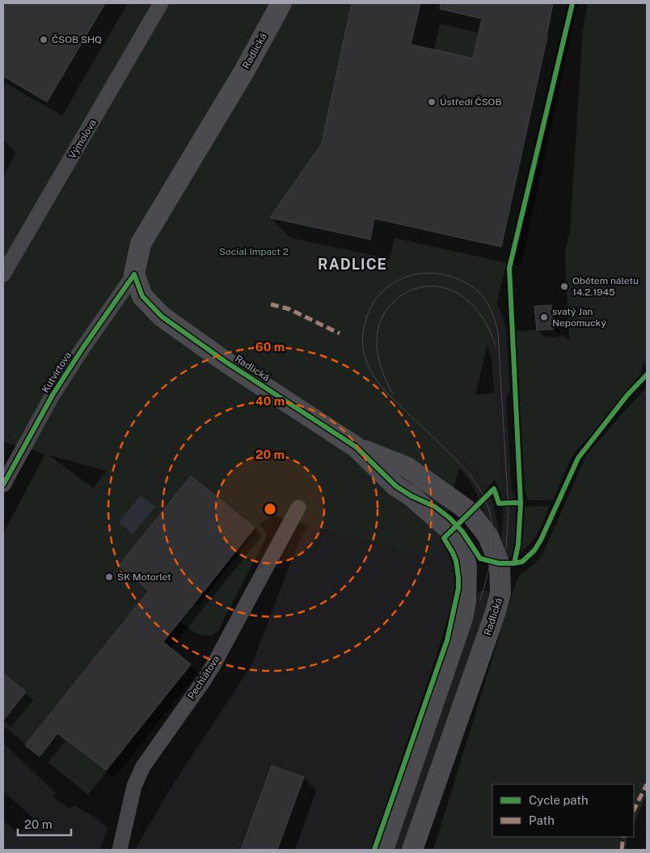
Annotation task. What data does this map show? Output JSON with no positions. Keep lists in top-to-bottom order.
{
  "streets": {
    "main road": ["Radlická"],
    "street": ["Výmolova", "Kutvirtova", "Pechlátova"]
  },
  "crossings": [
    ["Radlická", "Kutvirtova"]
  ],
  "districts": ["RADLICE"],
  "parks": ["Social Impact 2"],
  "places": [
    "ČSOB SHQ",
    "Ústředí ČSOB",
    "Obětem náletu 14.2.1945",
    "svatý Jan Nepomucký",
    "SK Motorlet"
  ],
  "legend": ["Cycle path", "Path"],
  "scale_bar": "20 m",
  "rings": ["60 m", "40 m", "20 m"]
}
